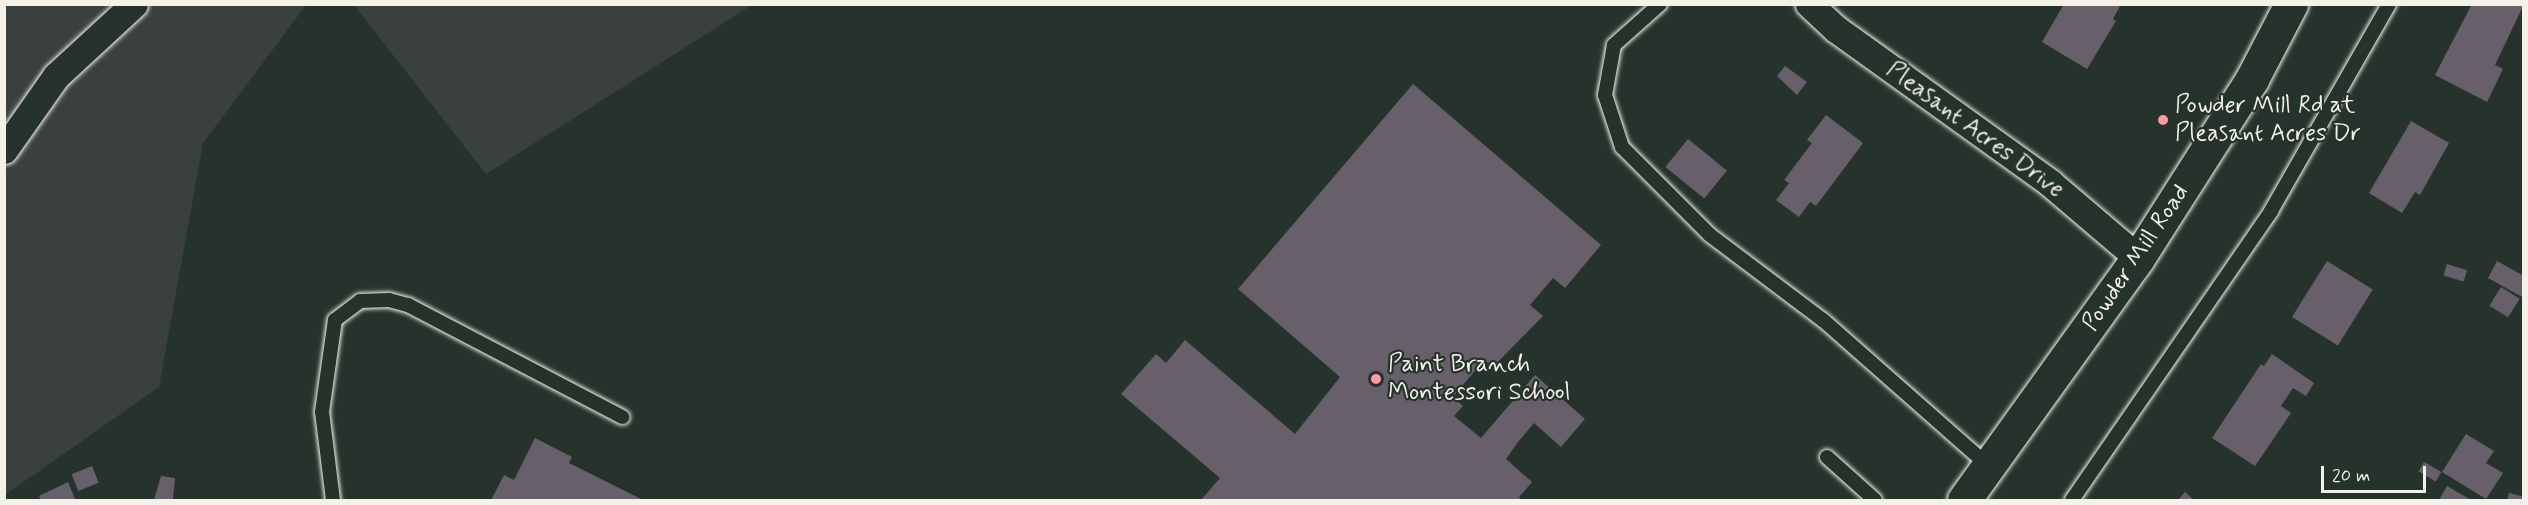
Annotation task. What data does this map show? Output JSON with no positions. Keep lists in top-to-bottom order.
{
  "streets": {
    "main road": ["Powder Mill Road"],
    "street": ["Pleasant Acres Drive"]
  },
  "crossings": [
    ["Pleasant Acres Drive", "Powder Mill Road"]
  ],
  "places": ["Powder Mill Rd at Pleasant Acres Dr", "Paint Branch Montessori School"],
  "scale_bar": "20 m"
}
